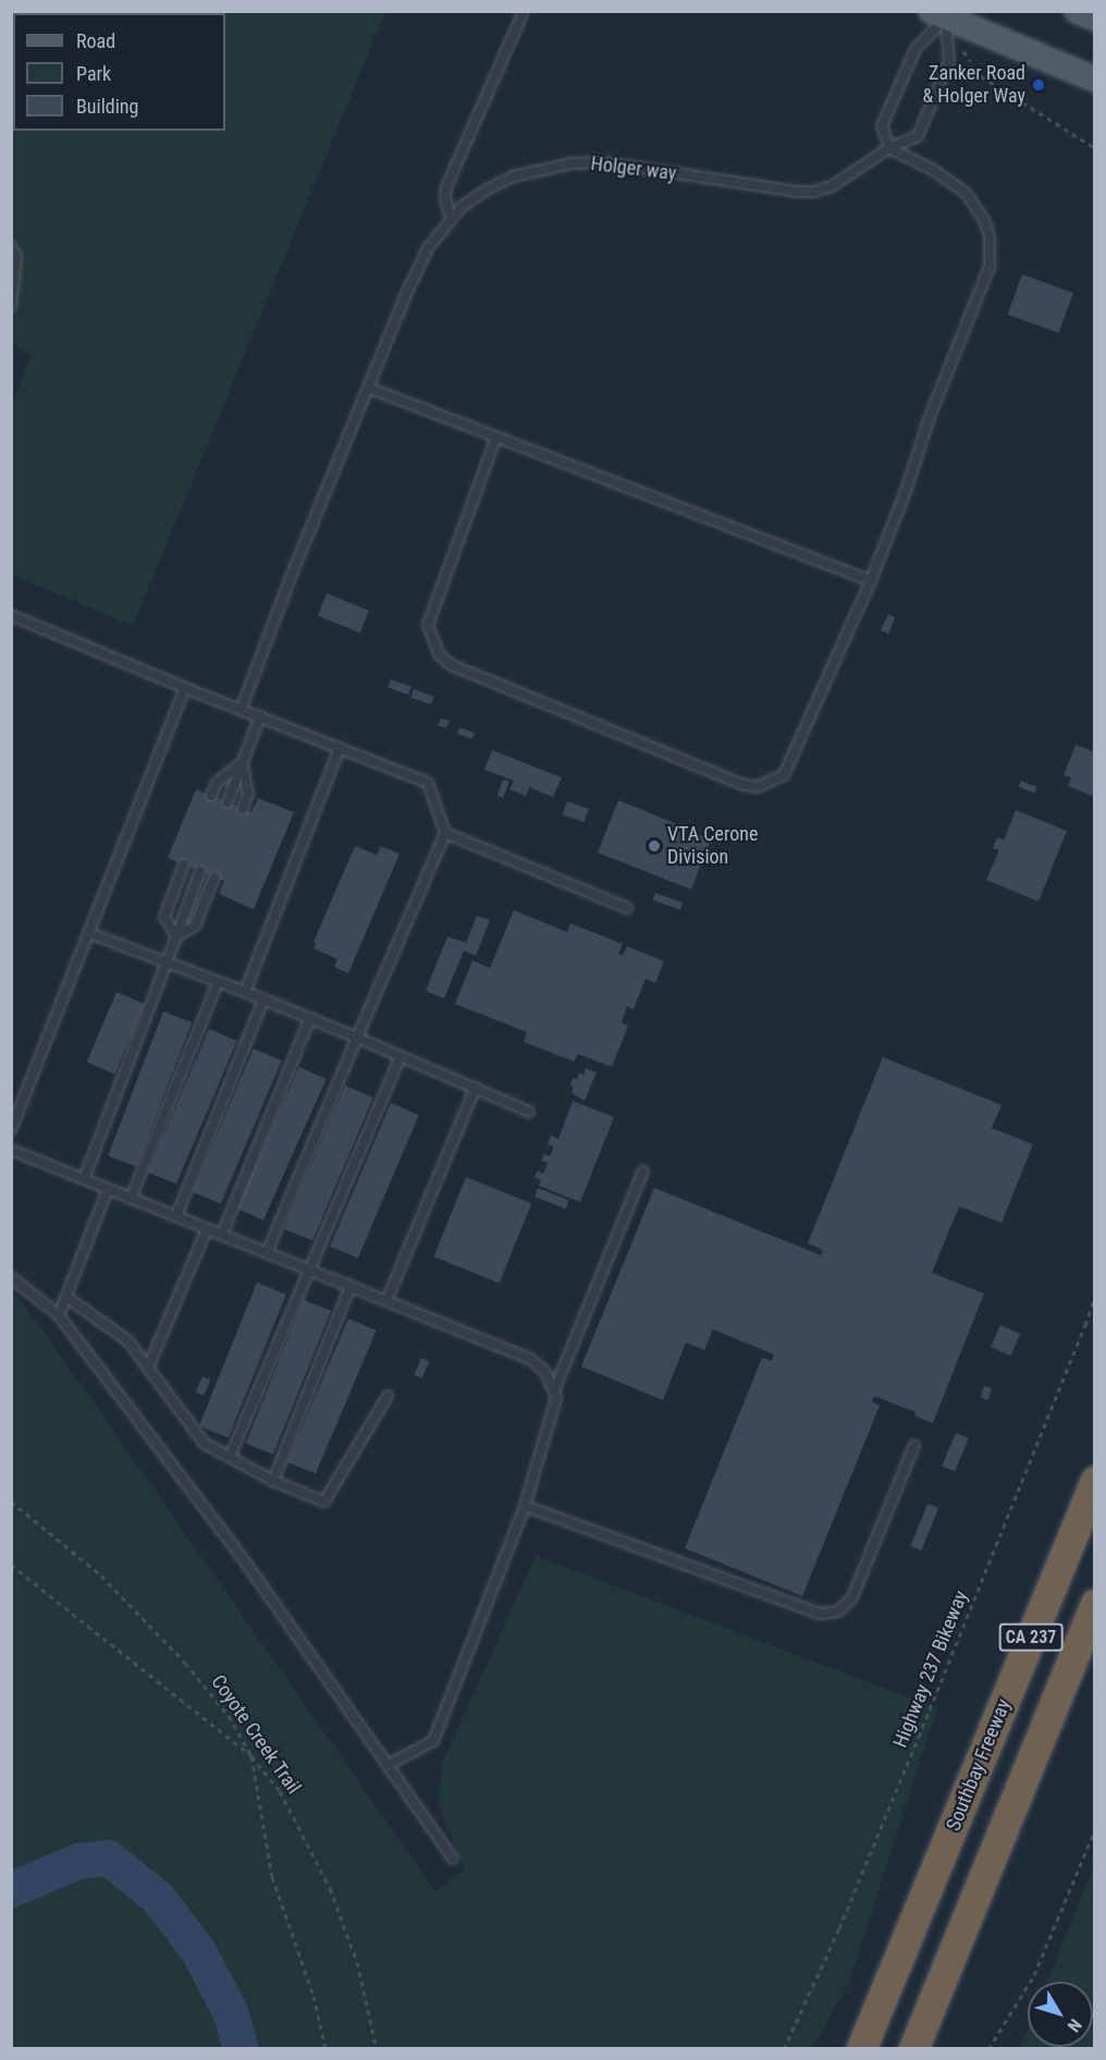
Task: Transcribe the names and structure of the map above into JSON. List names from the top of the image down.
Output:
{
  "streets": {
    "highway": ["CA 237", "Southbay Freeway"],
    "lane": ["Holger way"],
    "path": ["Highway 237 Bikeway", "Coyote Creek Trail"]
  },
  "places": ["Zanker Road & Holger Way", "VTA Cerone Division"],
  "legend": ["Road", "Park", "Building"],
  "north": "bottom right"
}
